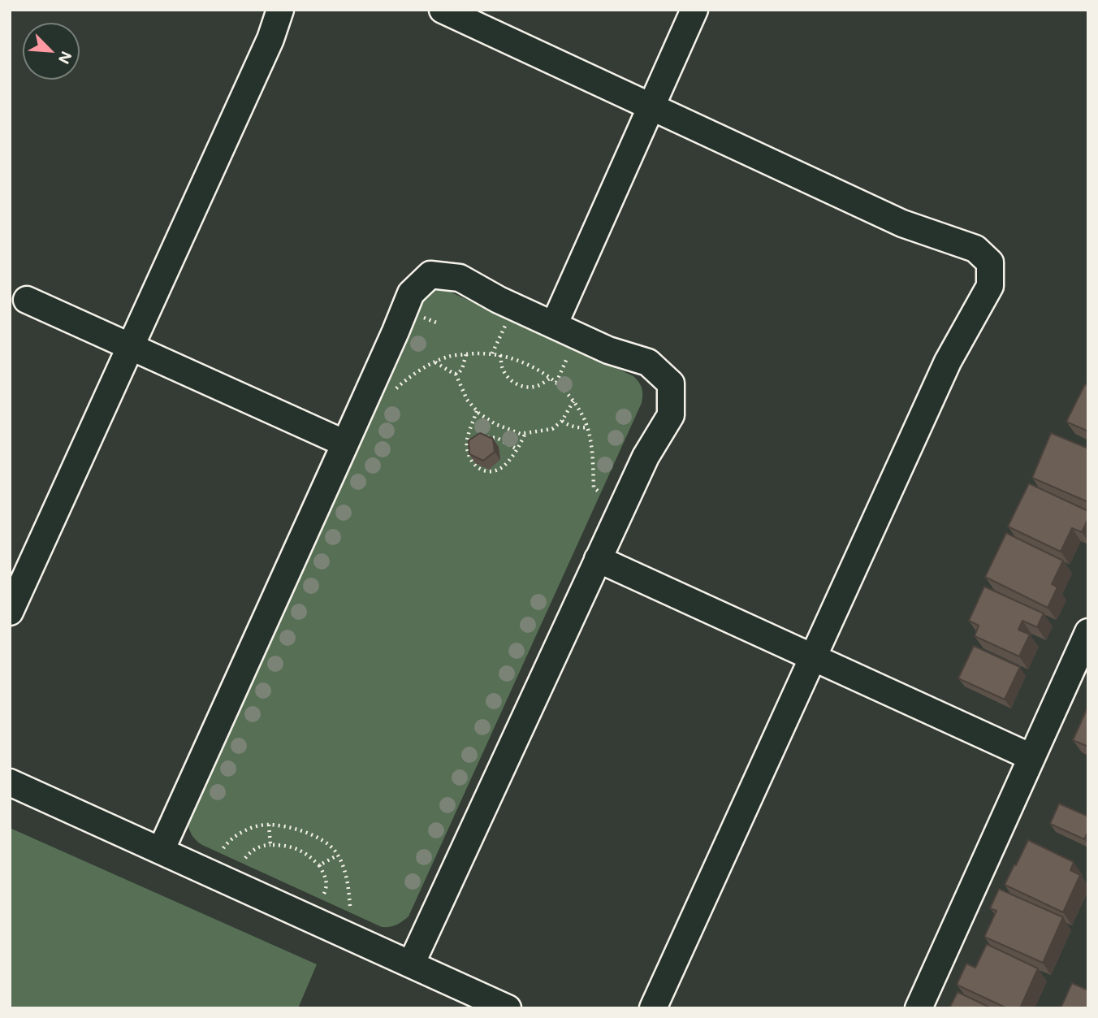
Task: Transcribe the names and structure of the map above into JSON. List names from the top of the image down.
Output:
{
  "north": "bottom right"
}
